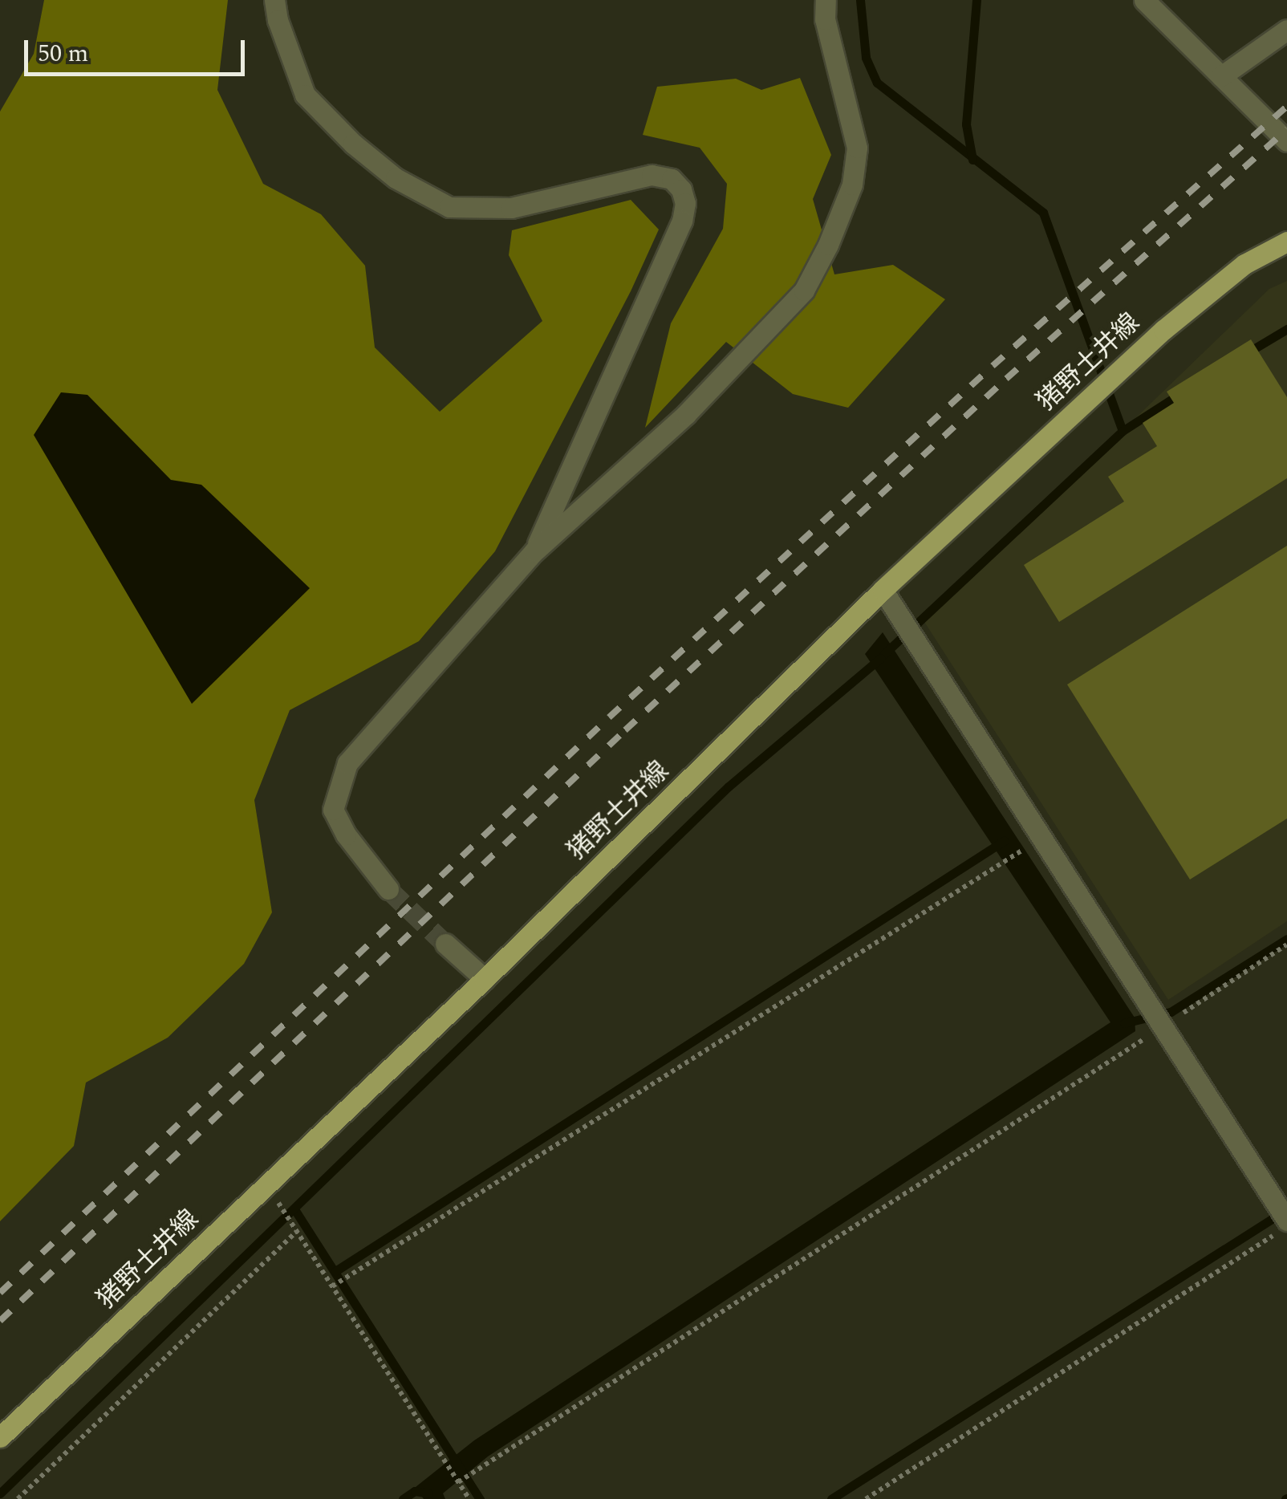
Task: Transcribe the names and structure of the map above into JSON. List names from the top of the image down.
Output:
{
  "streets": {
    "main road": ["猪野土井線"]
  },
  "scale_bar": "50 m"
}
